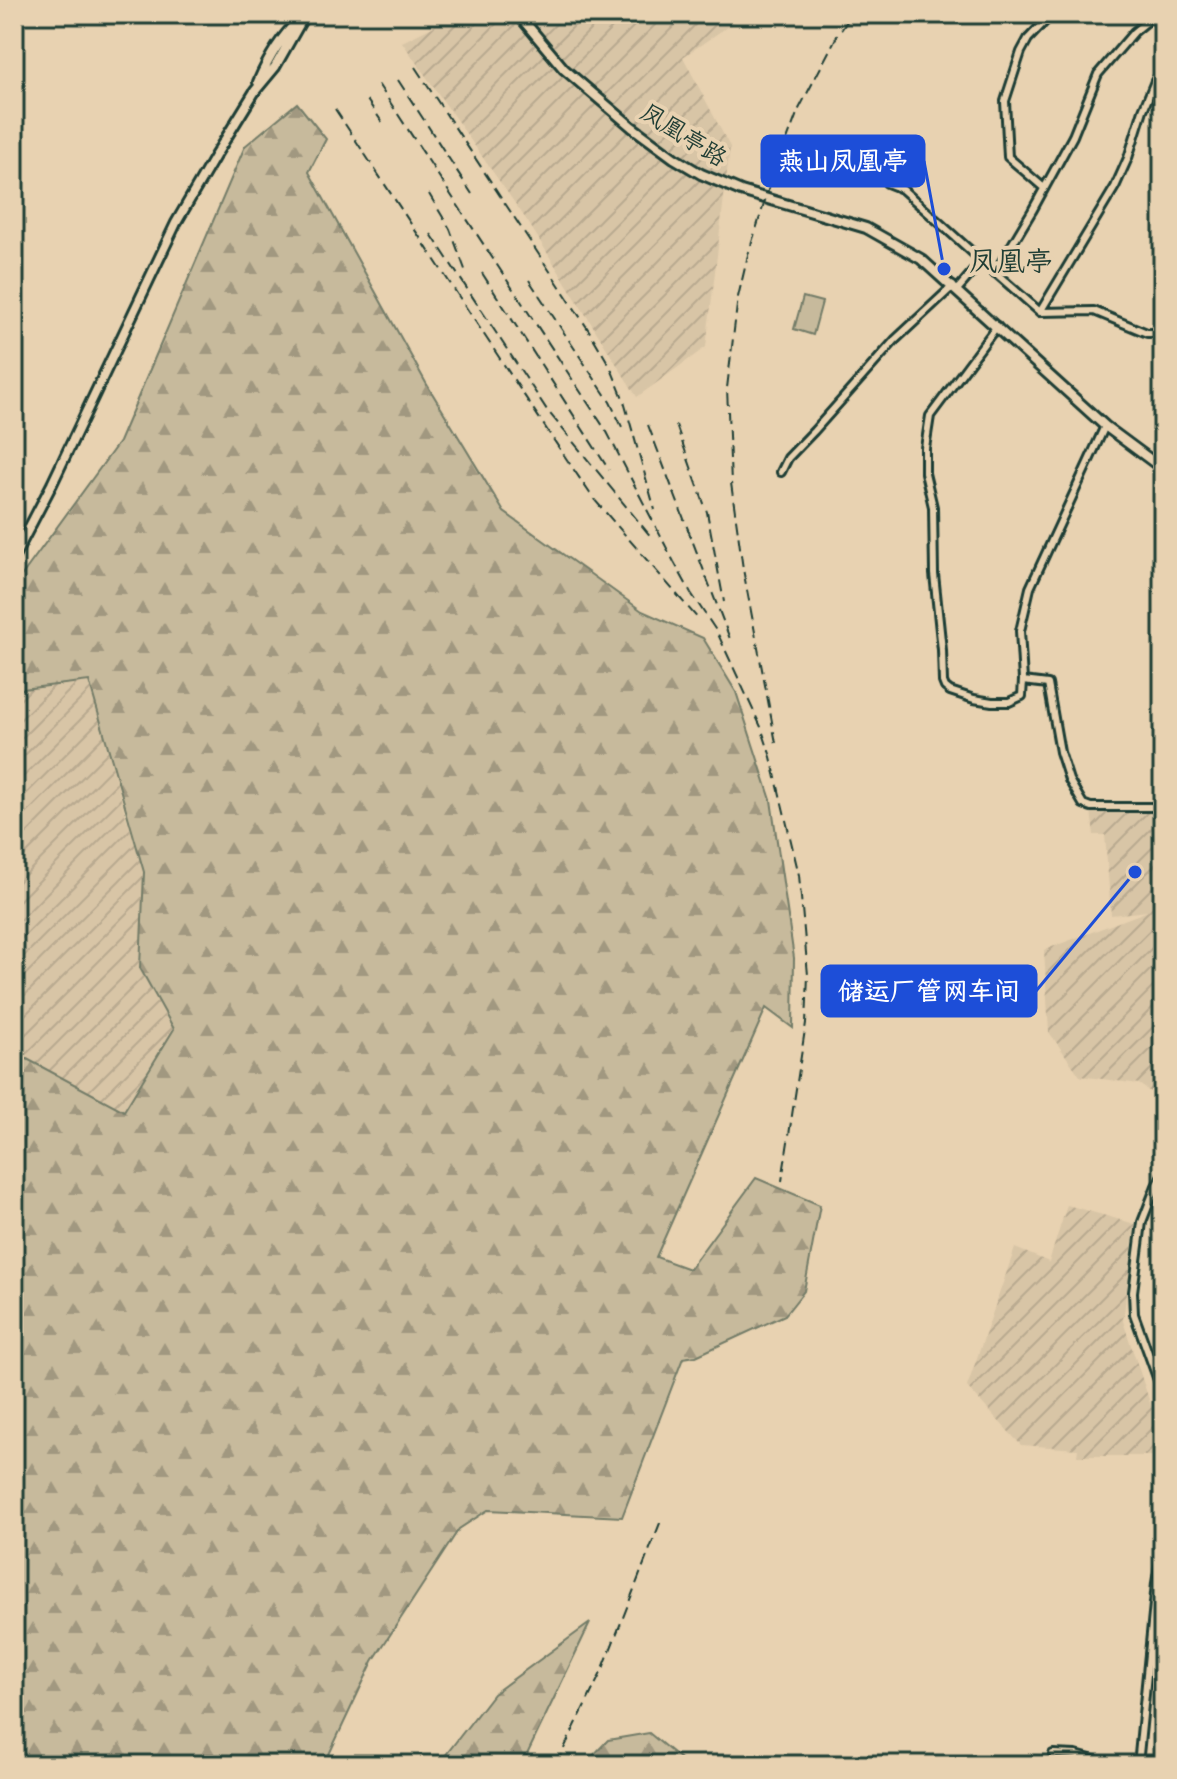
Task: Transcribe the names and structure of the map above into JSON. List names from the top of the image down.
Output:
{
  "streets": {
    "street": ["凤凰亭路"]
  },
  "districts": ["凤凰亭"],
  "places": ["燕山凤凰亭", "储运厂管网车间"]
}
